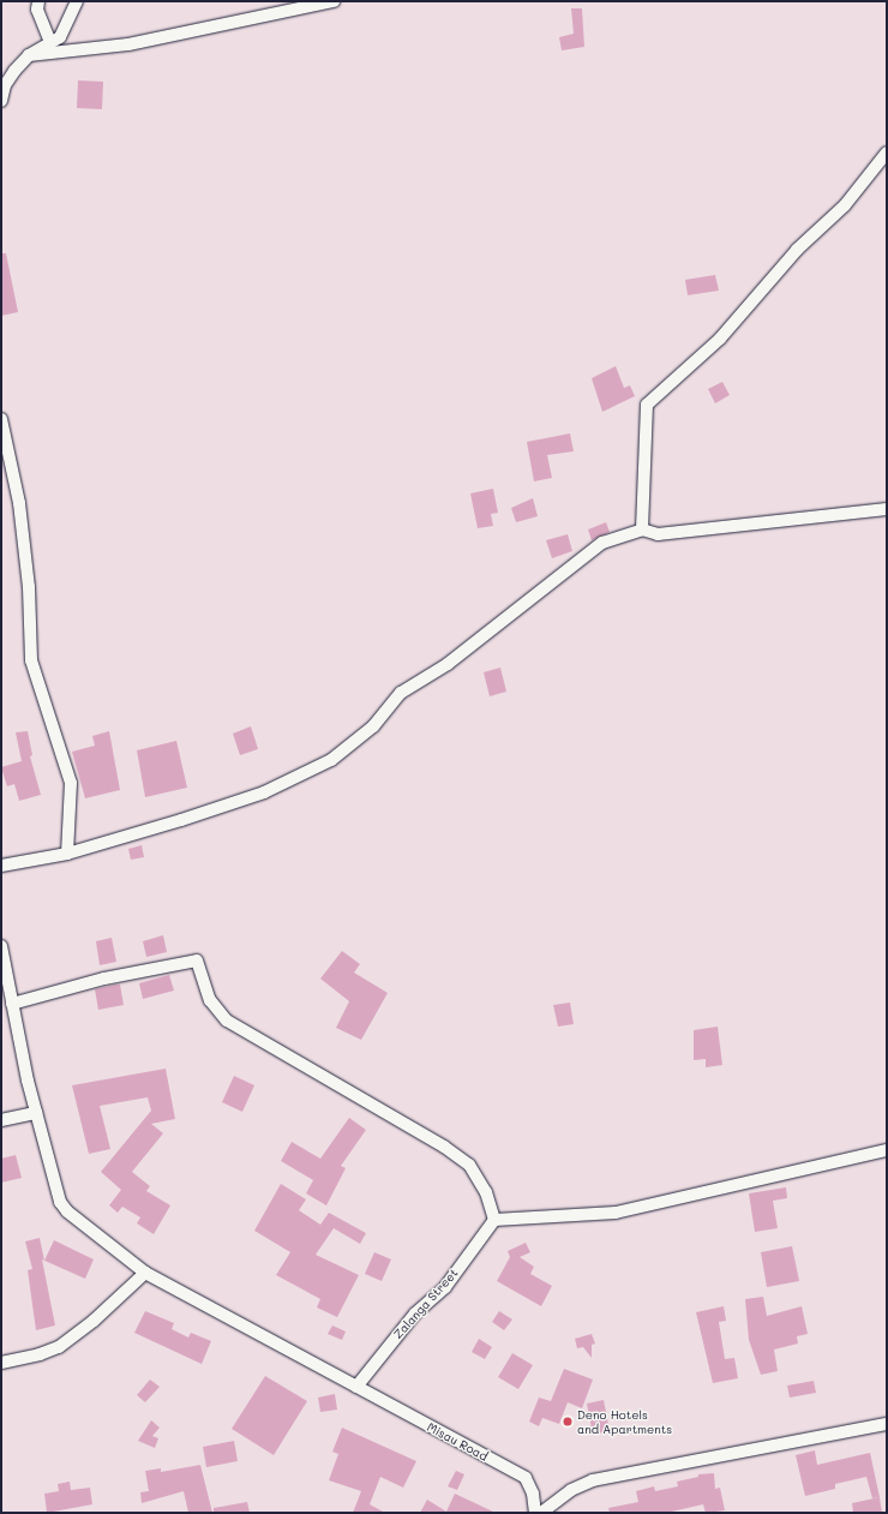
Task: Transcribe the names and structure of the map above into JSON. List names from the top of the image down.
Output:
{
  "streets": {
    "street": ["Zalanga Street", "Misau Road"]
  },
  "crossings": [
    ["Zalanga Street", "Misau Road"]
  ],
  "places": ["Deno Hotels and Apartments"]
}
